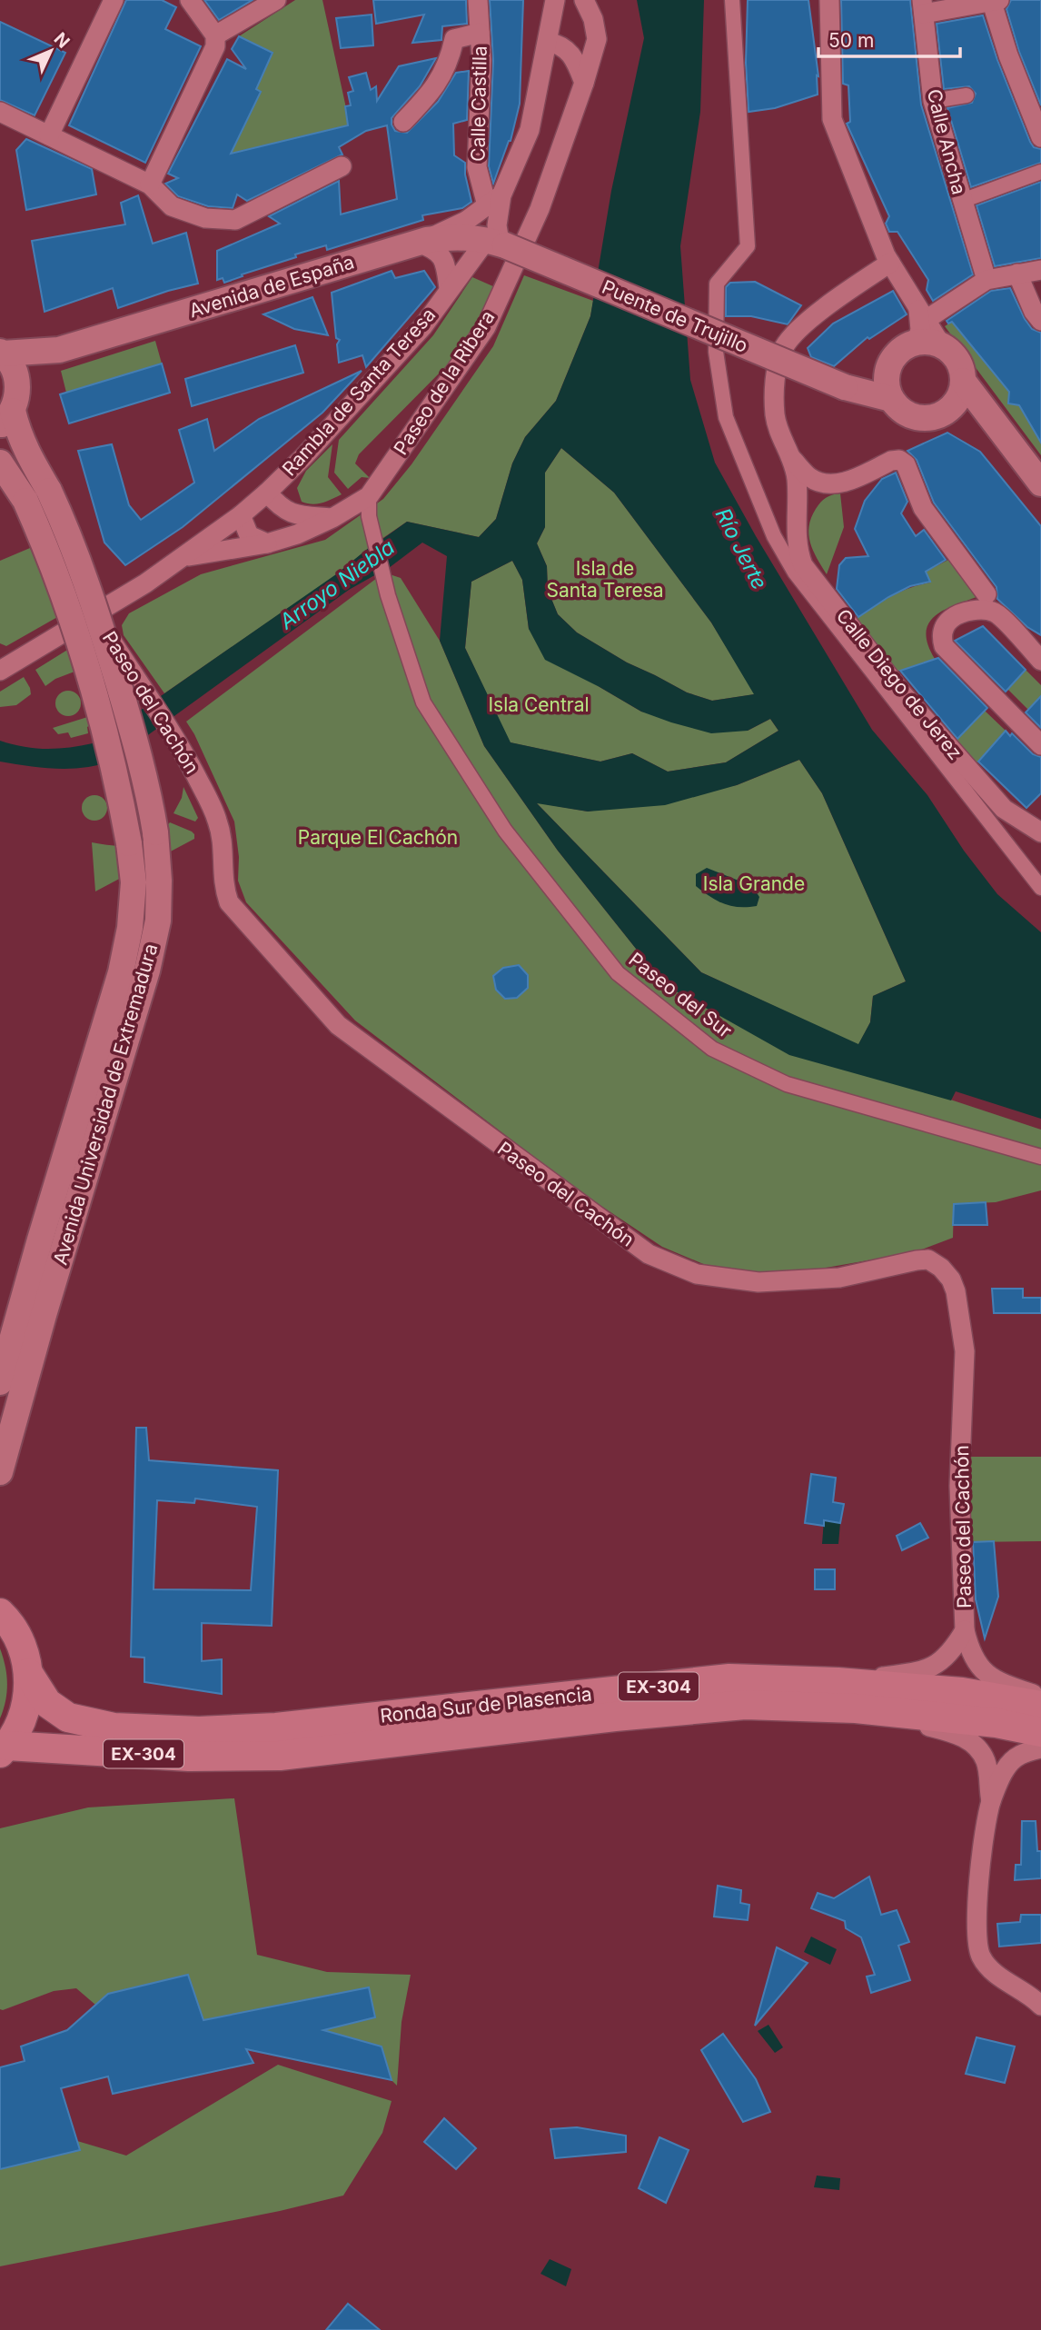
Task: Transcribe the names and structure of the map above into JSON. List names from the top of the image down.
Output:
{
  "streets": {
    "main road": [
      "Avenida de España",
      "Puente de Trujillo",
      "Avenida Universidad de Extremadura",
      "EX-304",
      "Ronda Sur de Plasencia"
    ],
    "street": [
      "Calle Castilla",
      "Calle Ancha",
      "Paseo de la Ribera",
      "Rambla de Santa Teresa",
      "Calle Diego de Jerez",
      "Paseo del Cachón",
      "Paseo del Sur"
    ]
  },
  "crossings": [
    ["Avenida de España", "Puente de Trujillo"],
    ["Avenida de España", "Rambla de Santa Teresa"],
    ["Puente de Trujillo", "Rambla de Santa Teresa"],
    ["Paseo de la Ribera", "Rambla de Santa Teresa"],
    ["Paseo de la Ribera", "Paseo del Sur"],
    ["Rambla de Santa Teresa", "Paseo del Cachón"]
  ],
  "water": ["Río Jerte", "Arroyo Niebla"],
  "parks": [
    "Isla de Santa Teresa",
    "Isla Central",
    "Parque El Cachón",
    "Isla Grande"
  ],
  "scale_bar": "50 m",
  "north": "top right"
}
